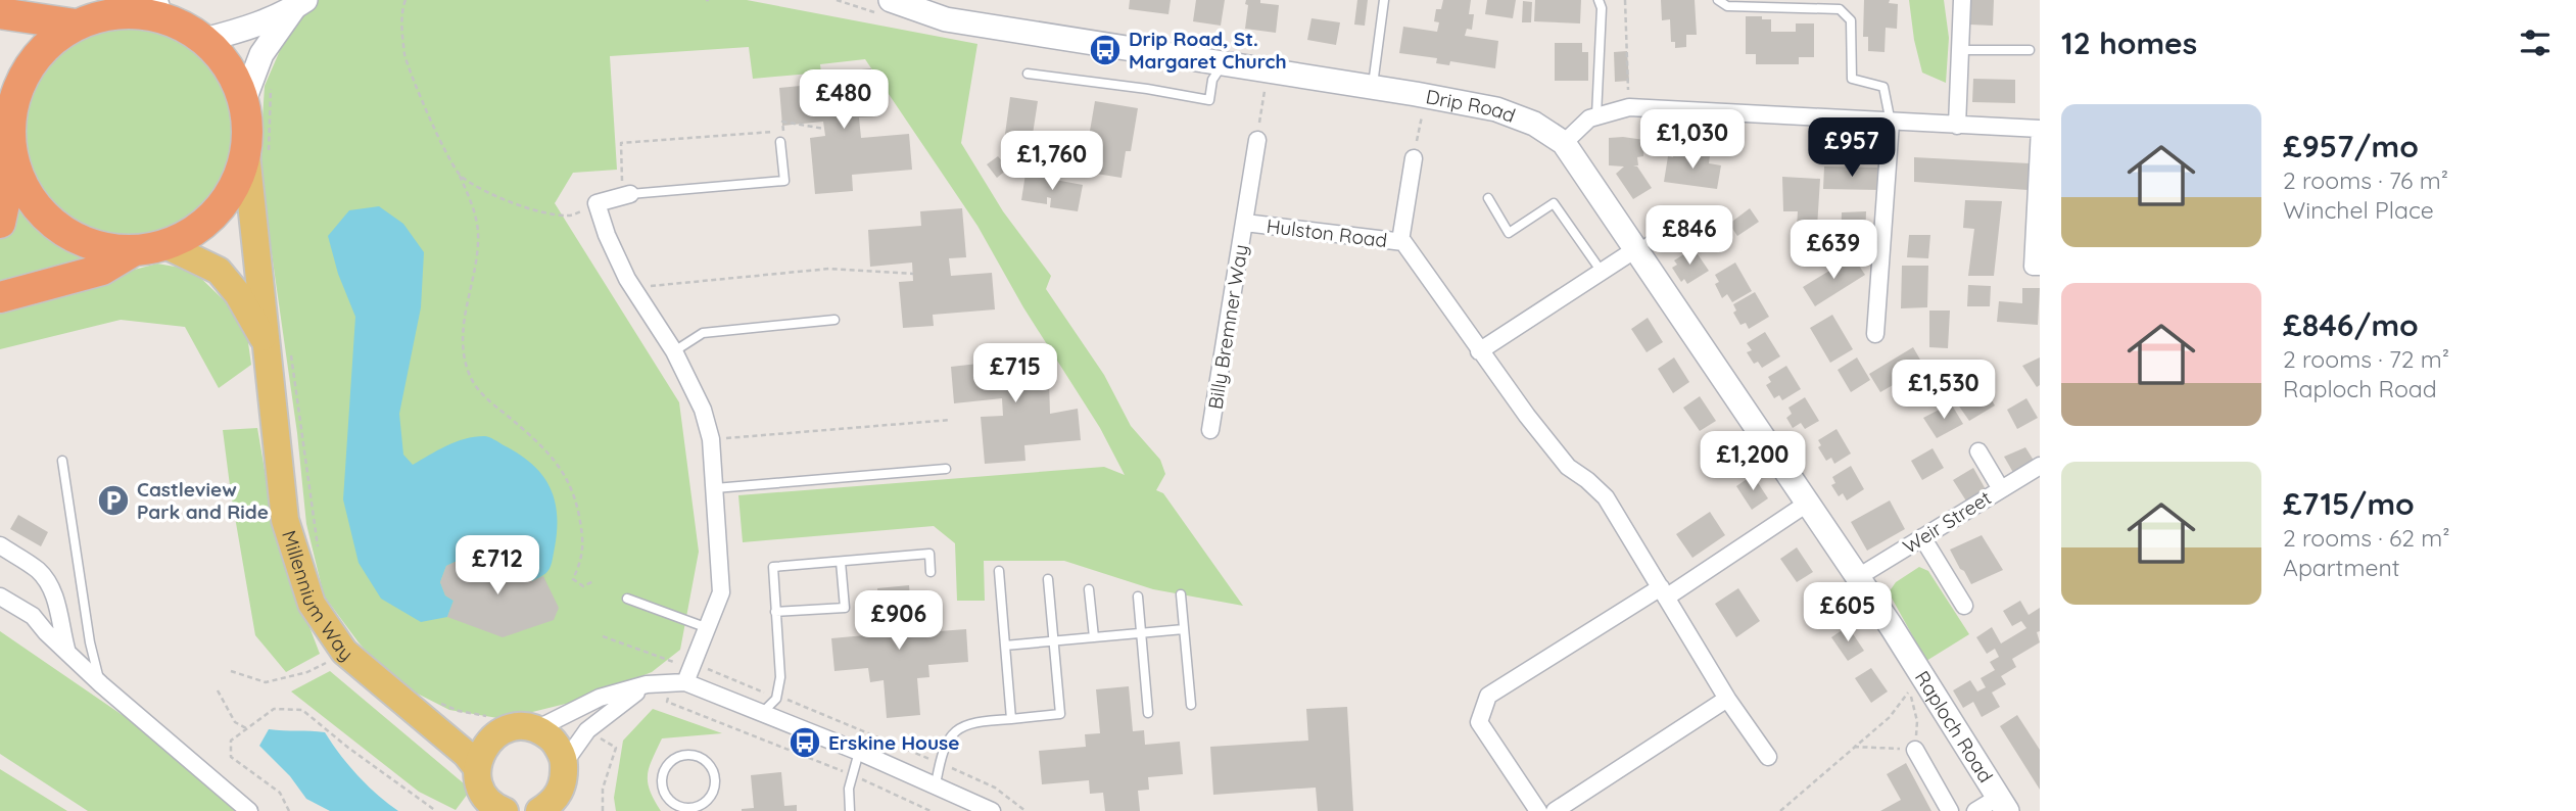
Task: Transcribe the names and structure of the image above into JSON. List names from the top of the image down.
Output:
{
  "streets": {
    "main road": ["Millennium Way"],
    "street": [
      "Drip Road",
      "Hulston Road",
      "Billy Bremner Way",
      "Weir Street",
      "Raploch Road"
    ]
  },
  "crossings": [
    ["Drip Road", "Raploch Road"],
    ["Hulston Road", "Billy Bremner Way"],
    ["Weir Street", "Raploch Road"]
  ],
  "places": {
    "bus stop": ["Drip Road, St. Margaret Church", "Erskine House"],
    "parking": ["Castleview Park and Ride"]
  },
  "page": {
    "heading": "12 homes",
    "price": [
      "£480",
      "£1,030",
      "£957",
      "£1,760",
      "£846",
      "£639",
      "£715",
      "£1,530",
      "£1,200",
      "£712",
      "£605",
      "£906"
    ],
    "list": [
      {
        "name": "£957/mo",
        "note": "2 rooms · 76 m² · Winchel Place"
      },
      {
        "name": "£846/mo",
        "note": "2 rooms · 72 m² · Raploch Road"
      },
      {
        "name": "£715/mo",
        "note": "2 rooms · 62 m² · Apartment"
      }
    ]
  }
}
